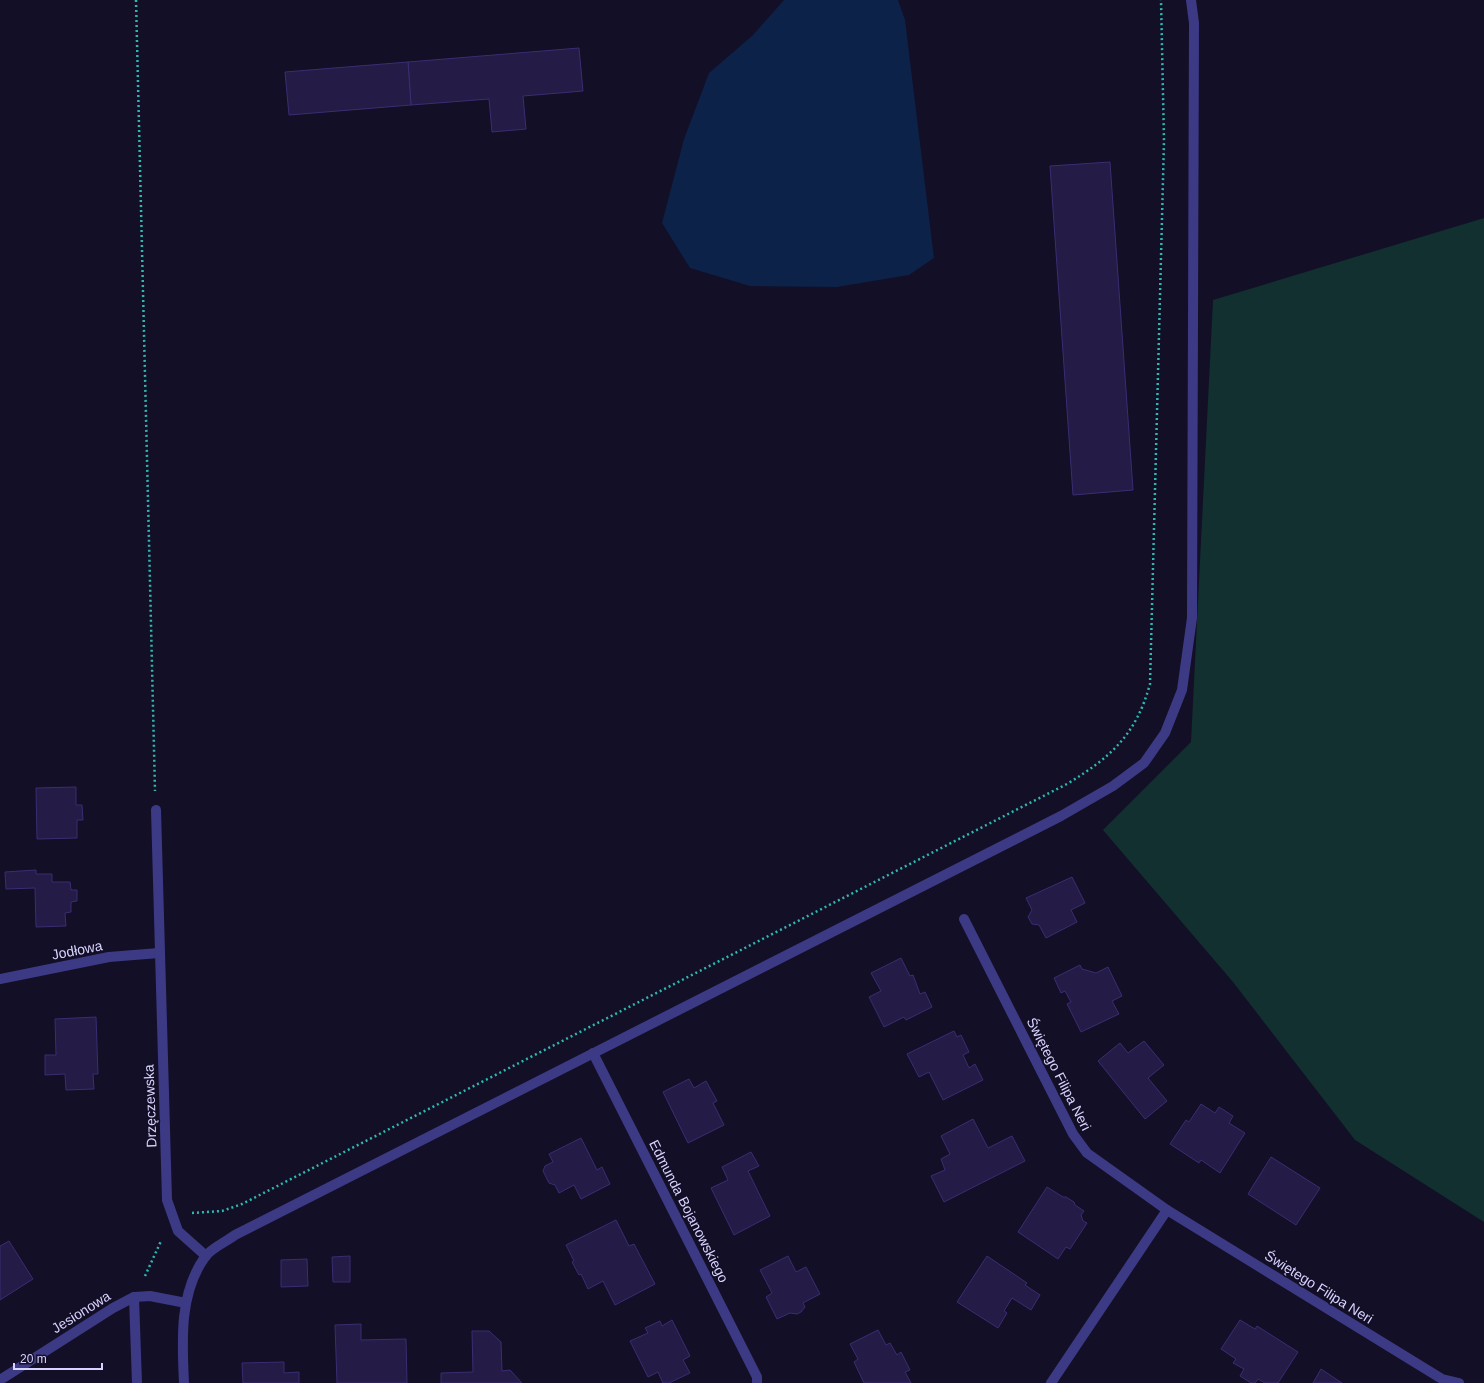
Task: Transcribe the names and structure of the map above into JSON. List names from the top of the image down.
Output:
{
  "streets": {
    "street": [
      "Jodłowa",
      "Świętego Filipa Neri",
      "Drzęczewska",
      "Edmunda Bojanowskiego",
      "Jesionowa"
    ]
  },
  "crossings": [
    ["Jodłowa", "Drzęczewska"]
  ],
  "scale_bar": "20 m"
}
